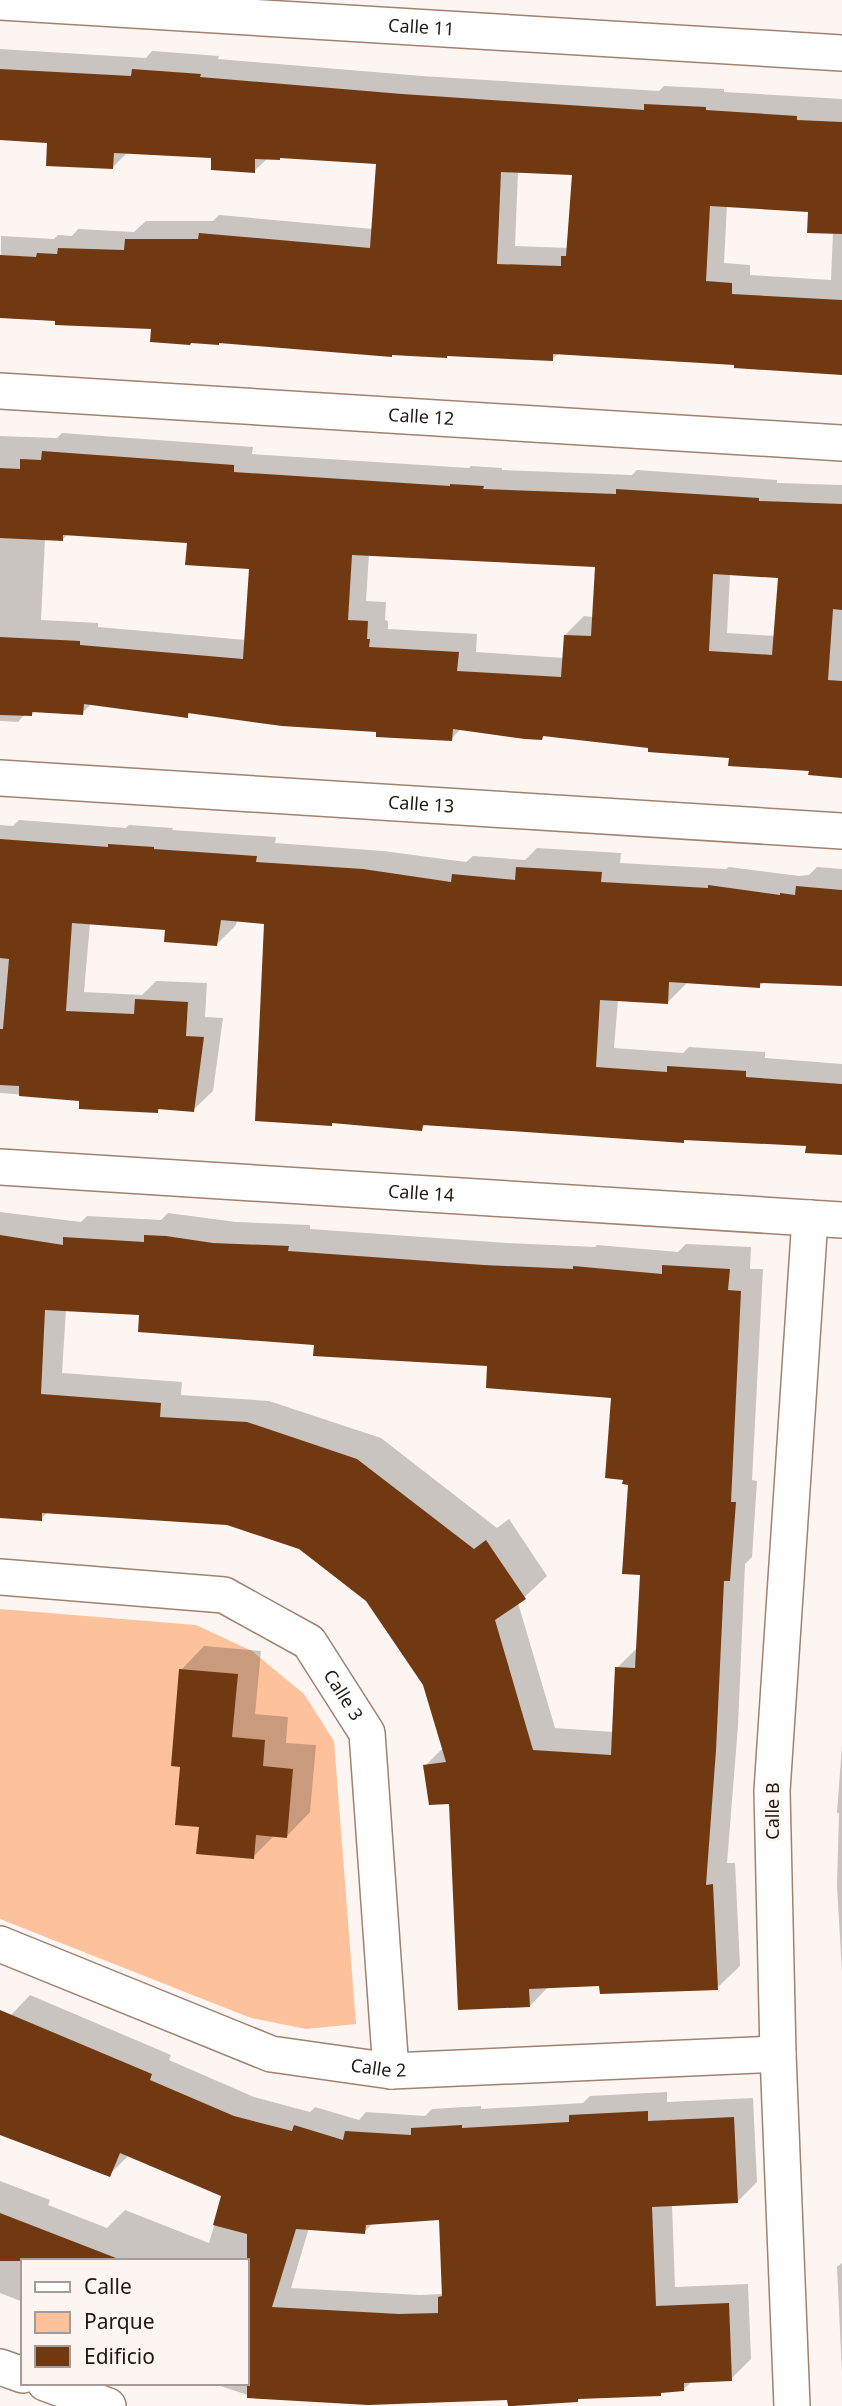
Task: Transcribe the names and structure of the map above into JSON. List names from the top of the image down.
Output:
{
  "streets": {
    "street": [
      "Calle 11",
      "Calle 12",
      "Calle 13",
      "Calle 14",
      "Calle 3",
      "Calle B",
      "Calle 2"
    ]
  },
  "crossings": [
    ["Calle 14", "Calle B"],
    ["Calle 3", "Calle 2"],
    ["Calle B", "Calle 2"]
  ],
  "legend": ["Calle", "Parque", "Edificio"]
}
